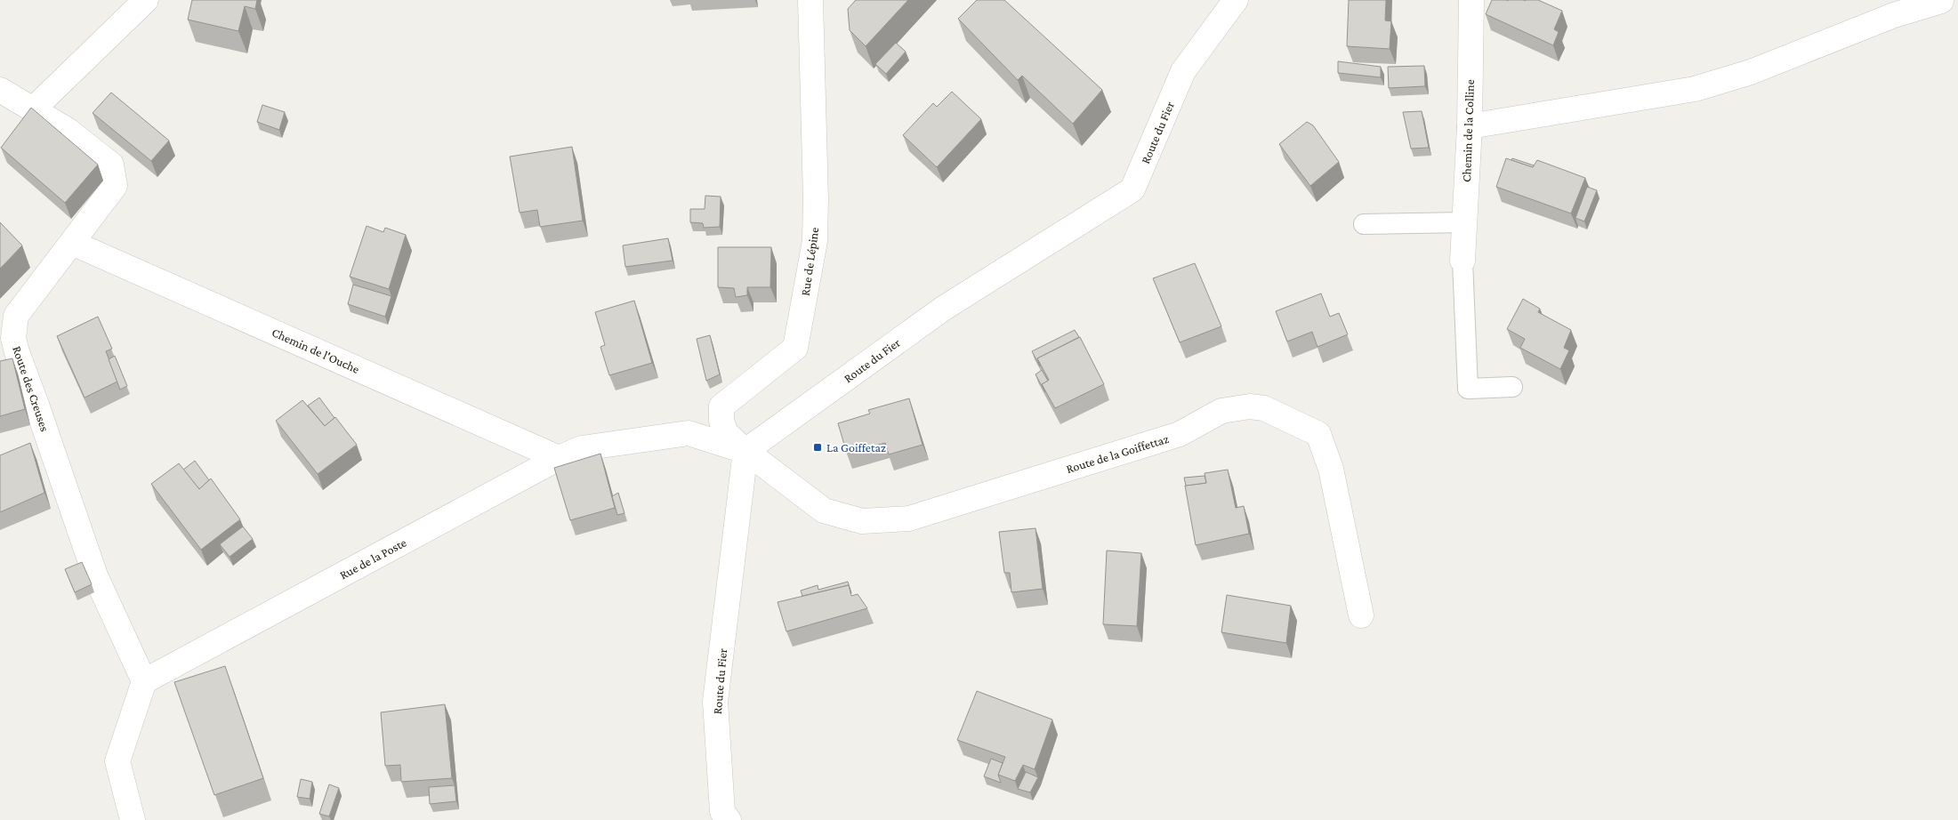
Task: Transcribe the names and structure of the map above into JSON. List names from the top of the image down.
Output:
{
  "streets": {
    "street": [
      "Chemin de la Colline",
      "Route du Fier",
      "Rue de Lépine",
      "Chemin de l'Ouche",
      "Route des Creuses",
      "Route de la Goiffettaz",
      "Rue de la Poste"
    ]
  },
  "crossings": [
    ["Route du Fier", "Rue de Lépine"],
    ["Route du Fier", "Route de la Goiffettaz"],
    ["Route du Fier", "Rue de la Poste"],
    ["Rue de Lépine", "Route de la Goiffettaz"],
    ["Rue de Lépine", "Rue de la Poste"],
    ["Chemin de l'Ouche", "Route des Creuses"],
    ["Chemin de l'Ouche", "Rue de la Poste"],
    ["Route des Creuses", "Rue de la Poste"],
    ["Route de la Goiffettaz", "Rue de la Poste"]
  ],
  "places": {
    "transit": ["La Goiffetaz"]
  }
}
